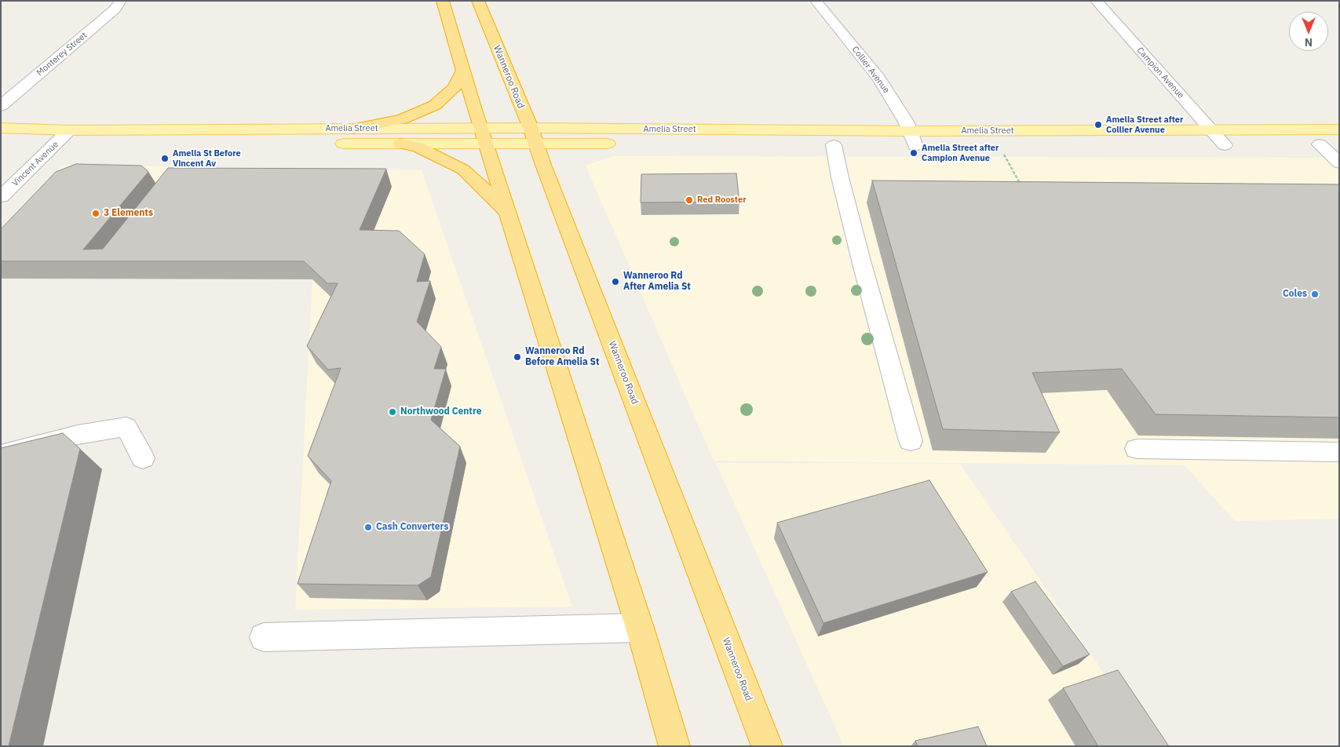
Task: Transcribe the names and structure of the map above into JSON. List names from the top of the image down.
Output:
{
  "streets": {
    "highway": ["Wanneroo Road"],
    "main road": ["Amelia Street"],
    "street": [
      "Monterey Street",
      "Collier Avenue",
      "Campion Avenue",
      "Vincent Avenue"
    ]
  },
  "crossings": [
    ["Collier Avenue", "Amelia Street"],
    ["Campion Avenue", "Amelia Street"],
    ["Wanneroo Road", "Amelia Street"],
    ["Amelia Street", "Vincent Avenue"]
  ],
  "places": [
    "Amelia Street after Collier Avenue",
    "Amelia Street after Campion Avenue",
    "Amelia St Before Vincent Av",
    "Red Rooster",
    "3 Elements",
    "Wanneroo Rd After Amelia St",
    "Coles",
    "Wanneroo Rd Before Amelia St",
    "Northwood Centre",
    "Cash Converters"
  ],
  "north": "bottom"
}
